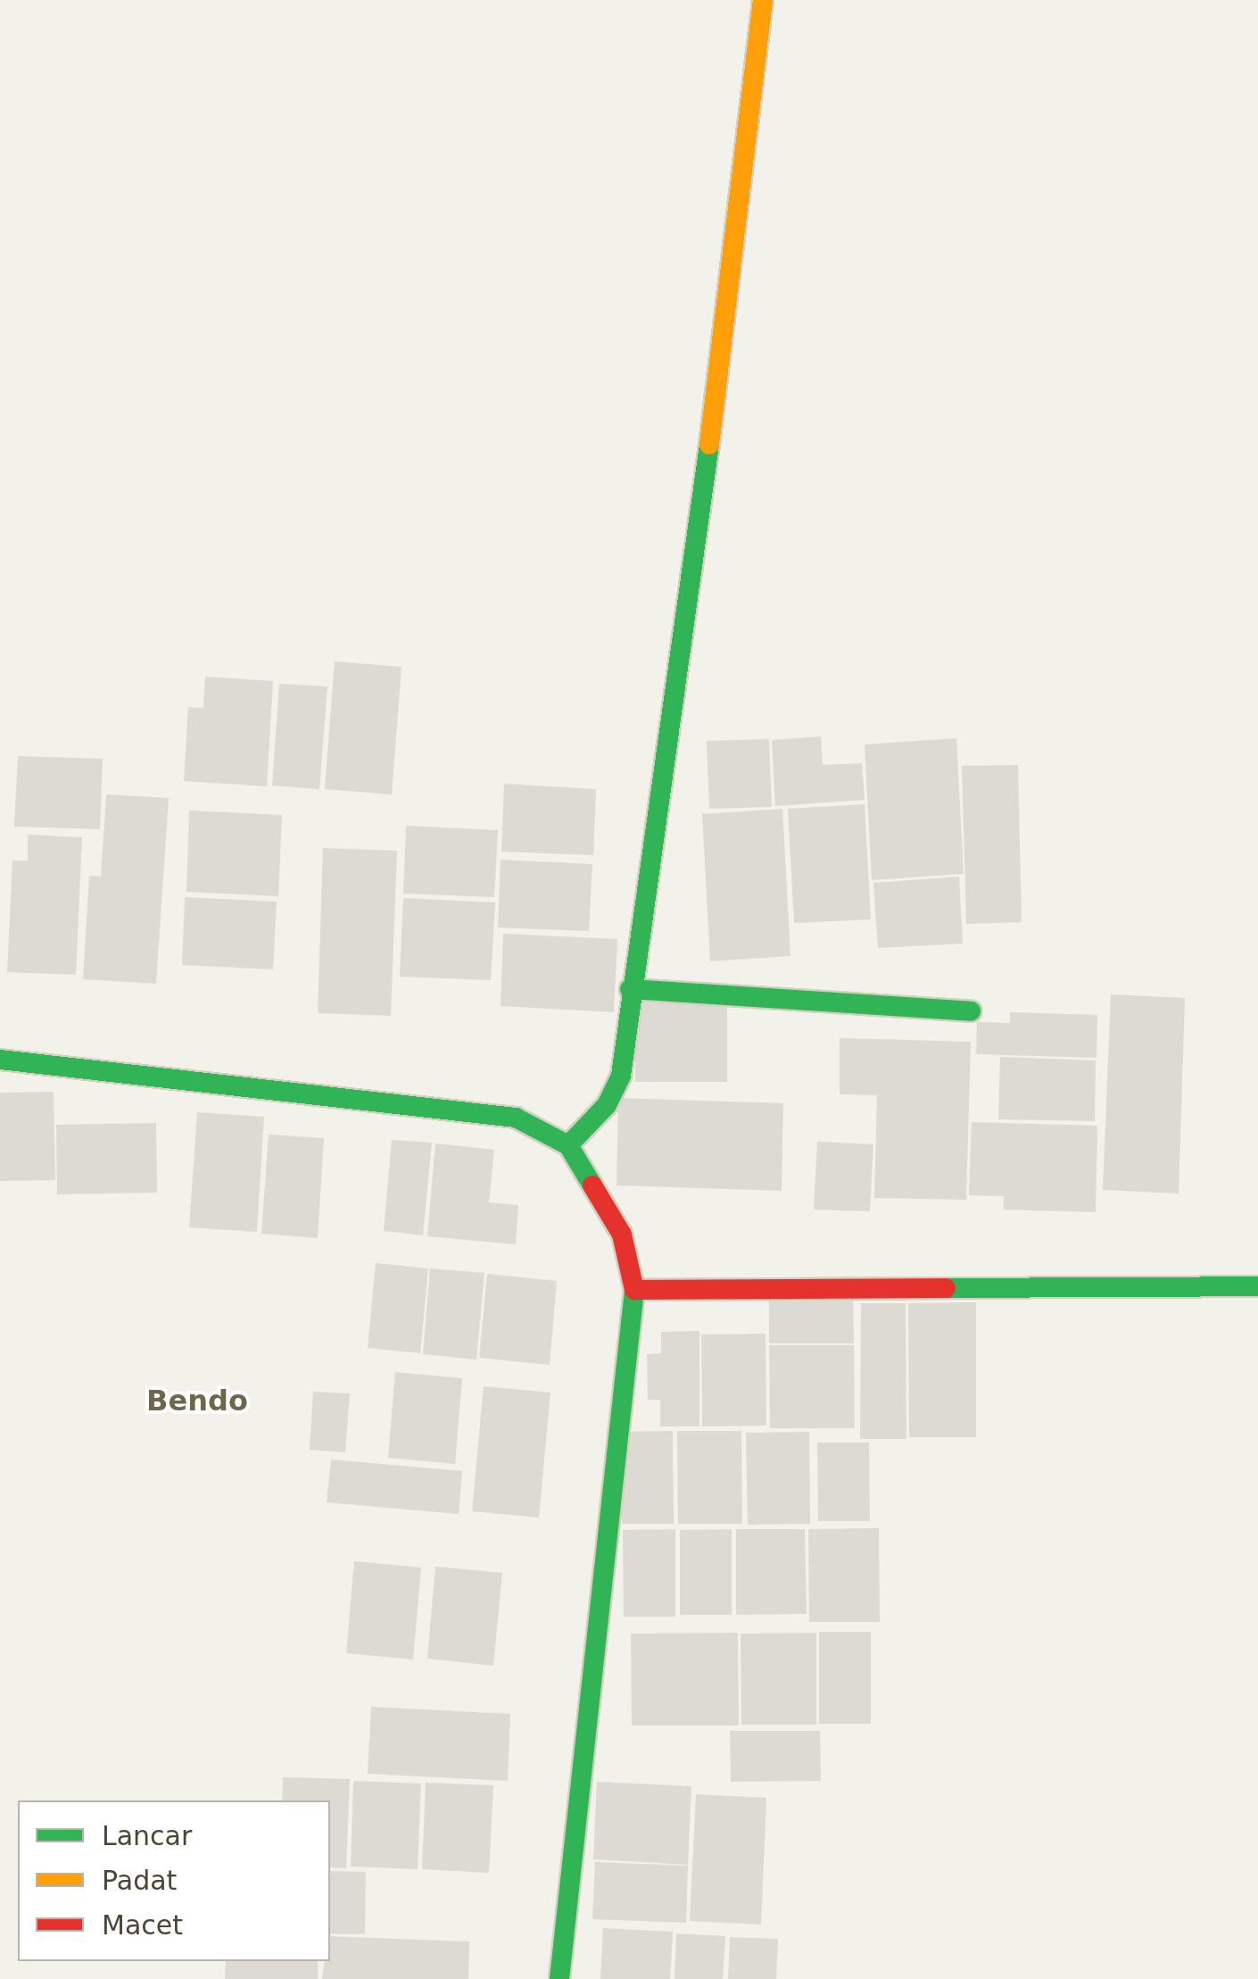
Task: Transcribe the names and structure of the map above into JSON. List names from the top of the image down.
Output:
{
  "districts": ["Bendo"],
  "legend": ["Lancar", "Padat", "Macet"]
}
